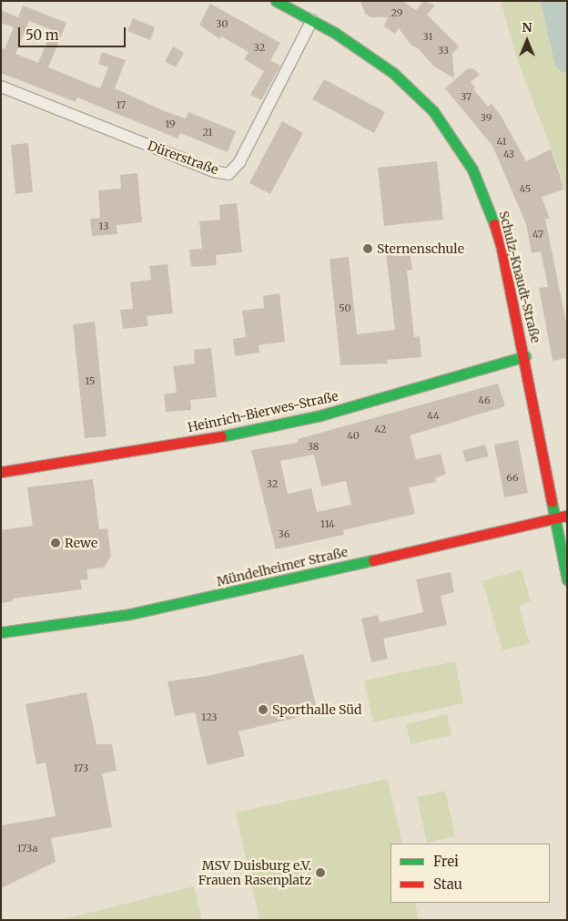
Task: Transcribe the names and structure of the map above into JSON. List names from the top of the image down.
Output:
{
  "streets": {
    "street": [
      "Dürerstraße",
      "Schulz-Knaudt-Straße",
      "Heinrich-Bierwes-Straße",
      "Mündelheimer Straße"
    ]
  },
  "crossings": [
    ["Dürerstraße", "Schulz-Knaudt-Straße"],
    ["Schulz-Knaudt-Straße", "Heinrich-Bierwes-Straße"],
    ["Schulz-Knaudt-Straße", "Mündelheimer Straße"]
  ],
  "places": [
    "Sternenschule",
    "Rewe",
    "Sporthalle Süd",
    "MSV Duisburg e.V. Frauen Rasenplatz"
  ],
  "house_numbers": [
    "29",
    "30",
    "31",
    "32",
    "33",
    "37",
    "17",
    "39",
    "19",
    "21",
    "41",
    "43",
    "45",
    "13",
    "47",
    "50",
    "15",
    "46",
    "44",
    "42",
    "40",
    "38",
    "66",
    "32",
    "114",
    "36",
    "123",
    "173",
    "173a"
  ],
  "legend": ["Frei", "Stau"],
  "scale_bar": "50 m",
  "north": "top"
}
